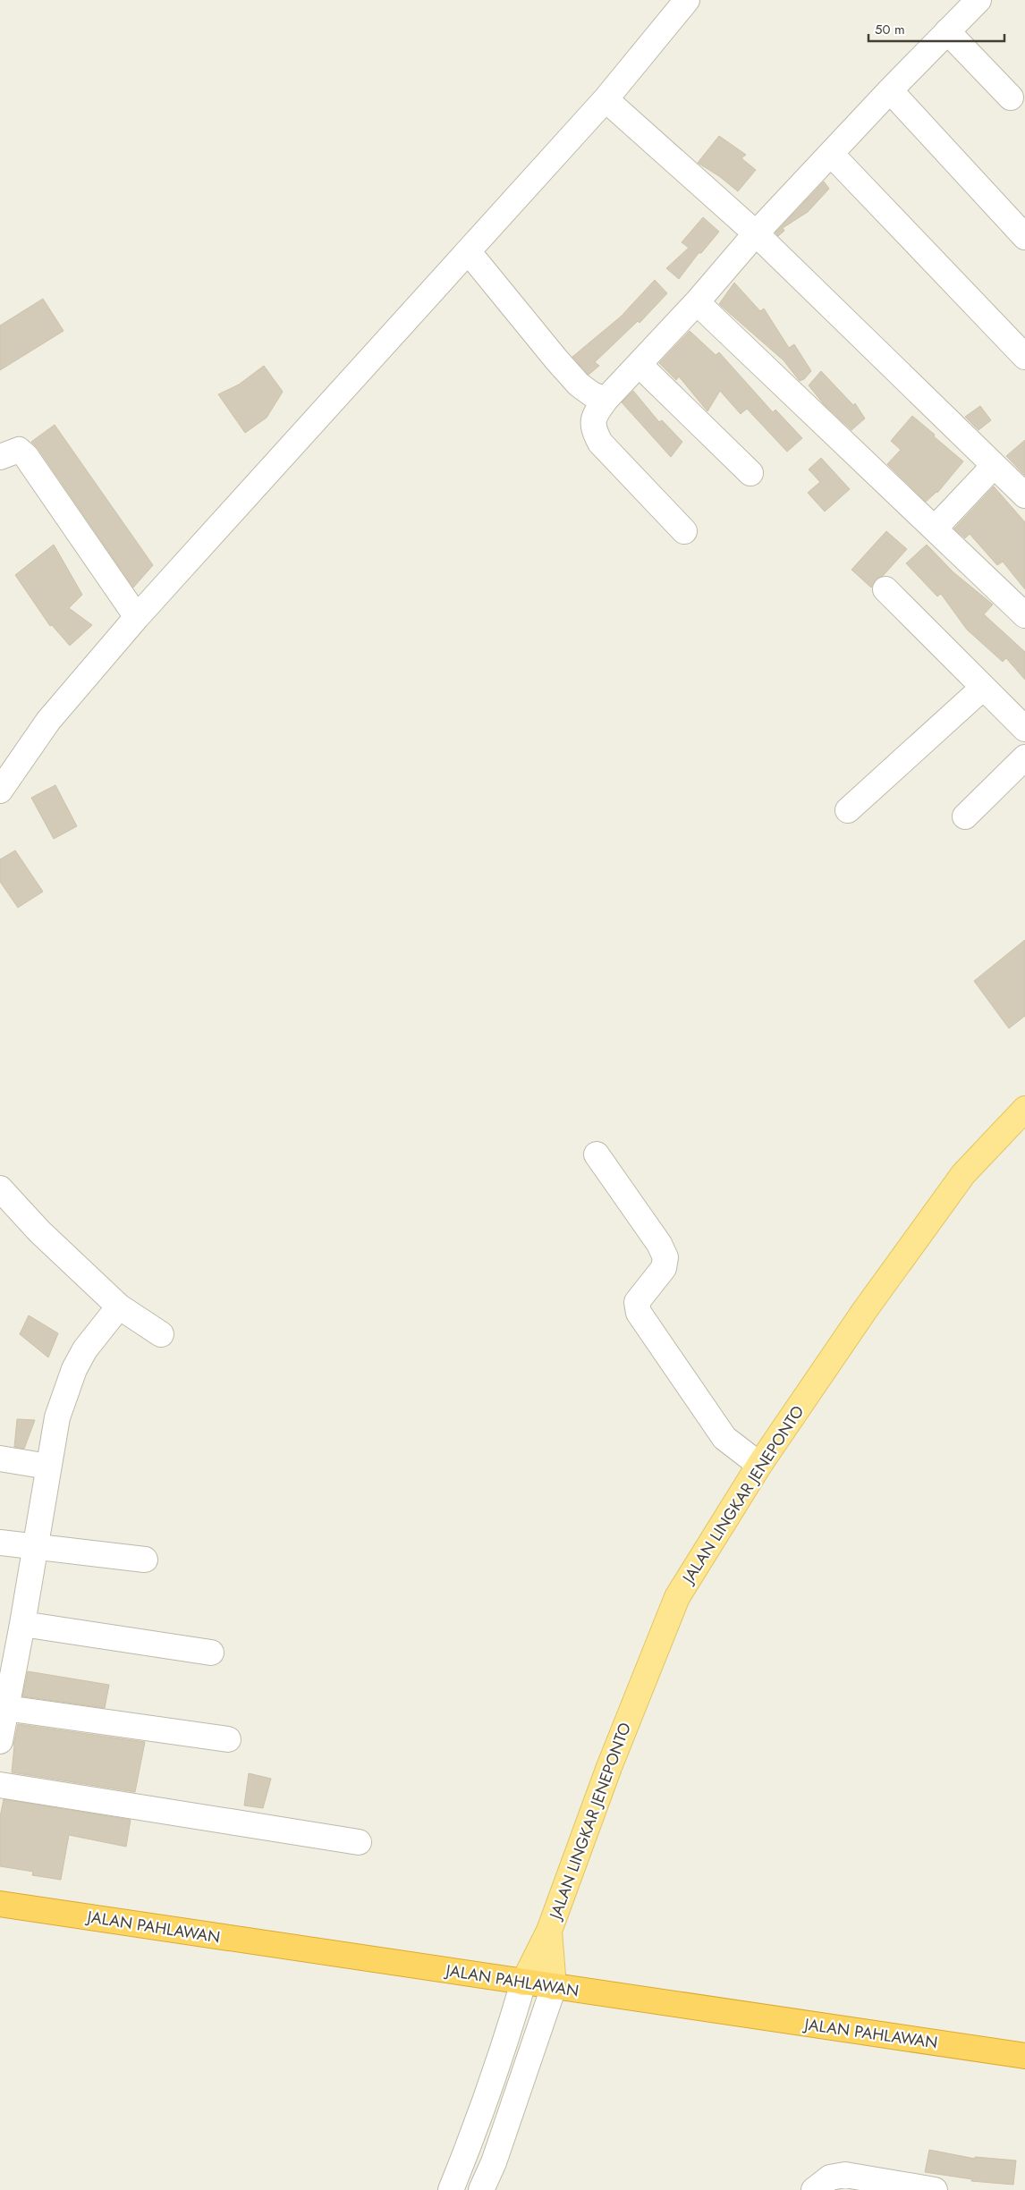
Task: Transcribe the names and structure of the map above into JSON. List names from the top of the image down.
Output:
{
  "streets": {
    "highway": ["JALAN PAHLAWAN"],
    "main road": ["JALAN LINGKAR JENEPONTO"]
  },
  "crossings": [
    ["JALAN LINGKAR JENEPONTO", "JALAN PAHLAWAN"]
  ],
  "scale_bar": "50 m"
}
